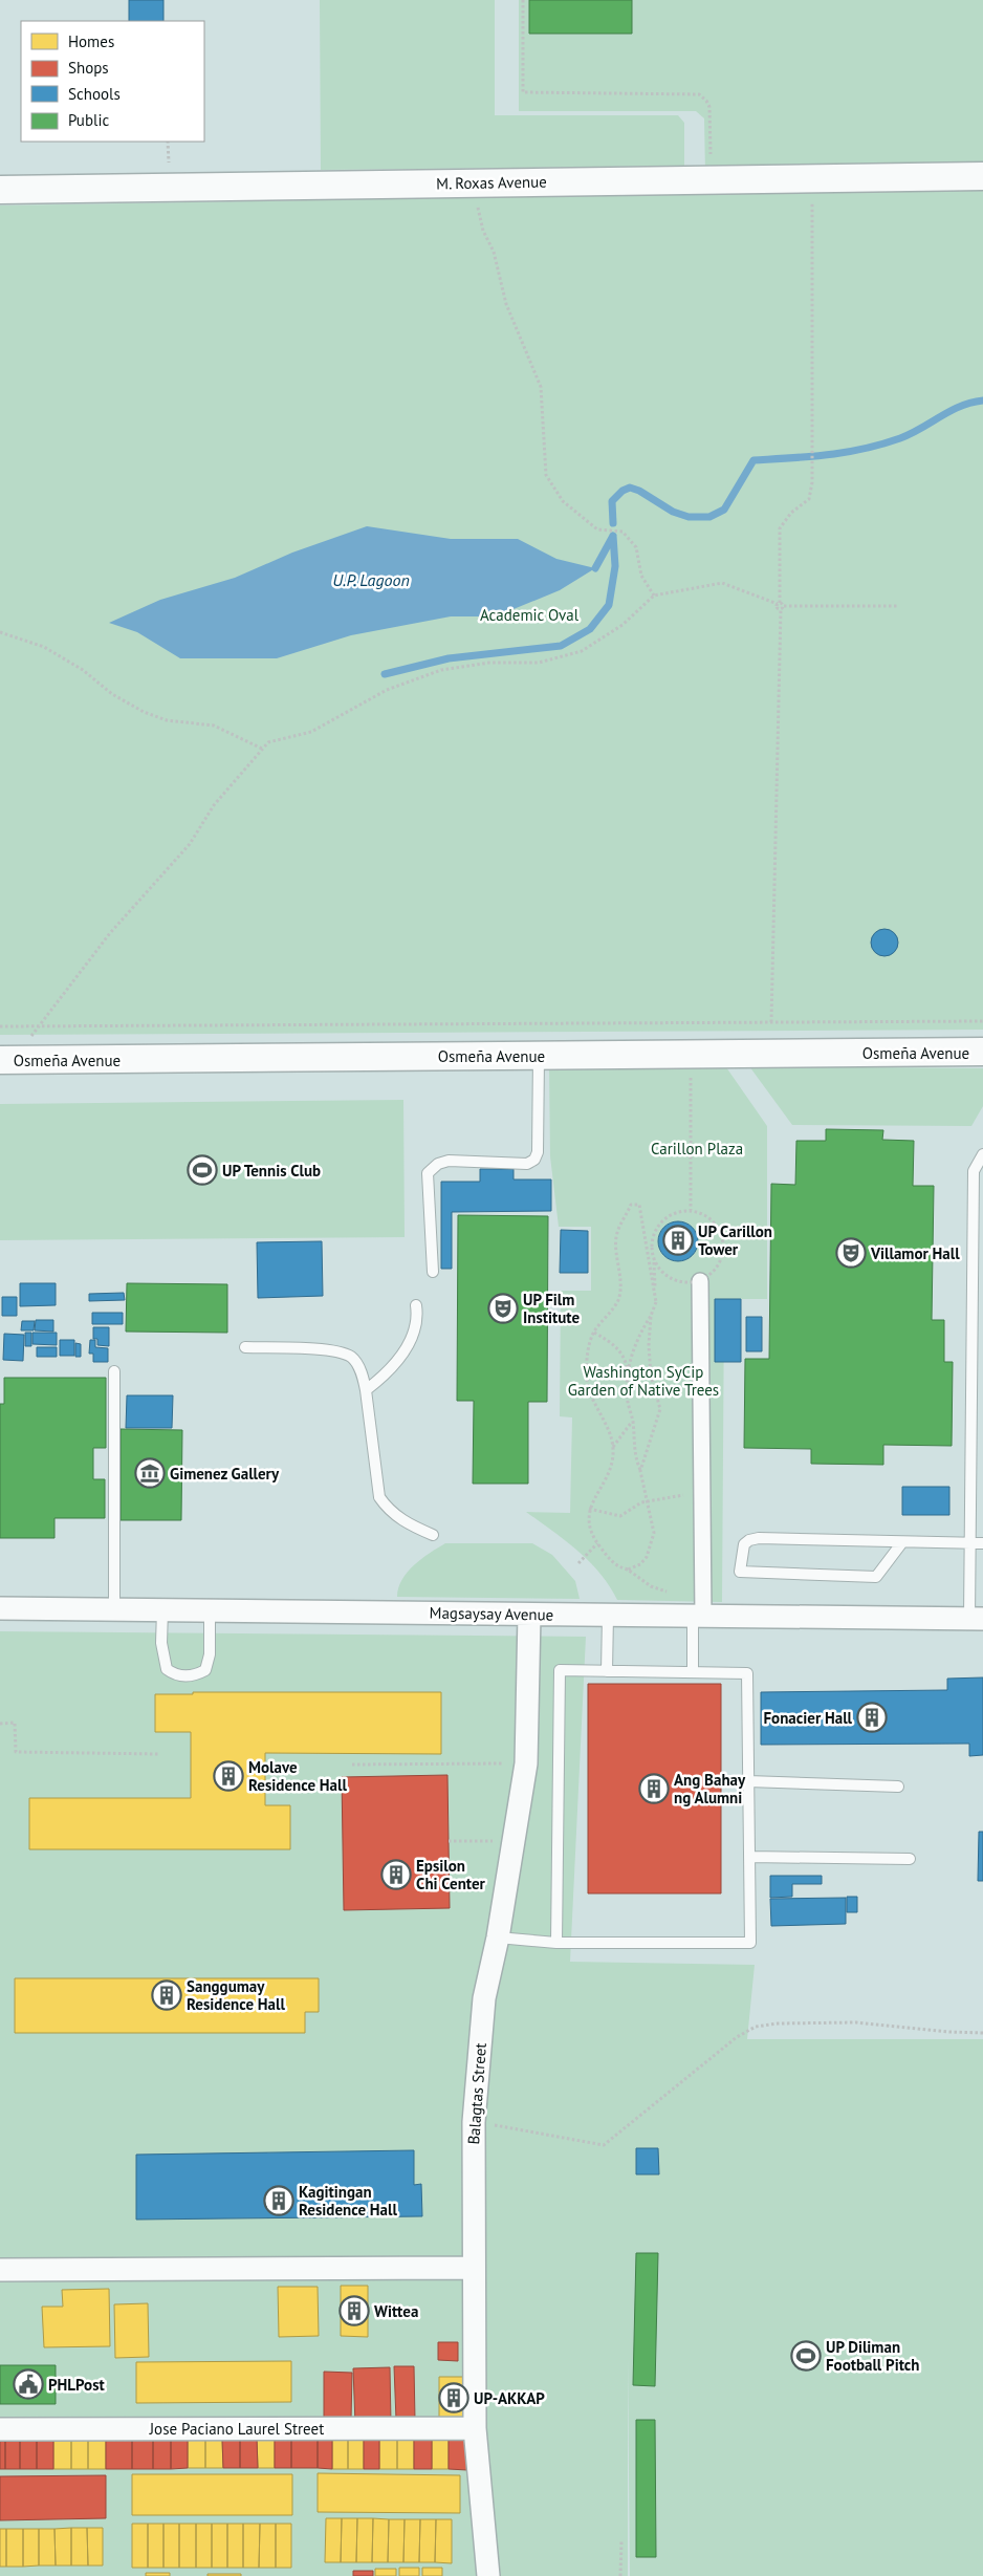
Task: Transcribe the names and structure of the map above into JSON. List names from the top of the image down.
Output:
{
  "streets": {
    "street": [
      "M. Roxas Avenue",
      "Osmeña Avenue",
      "Magsaysay Avenue",
      "Balagtas Street",
      "Jose Paciano Laurel Street"
    ]
  },
  "crossings": [
    ["Magsaysay Avenue", "Balagtas Street"],
    ["Balagtas Street", "Jose Paciano Laurel Street"]
  ],
  "water": ["U.P. Lagoon"],
  "parks": ["Academic Oval", "Carillon Plaza", "Washington SyCip Garden of Native Trees"],
  "places": {
    "sports": ["UP Tennis Club", "UP Diliman Football Pitch"],
    "building": [
      "UP Carillon Tower",
      "Fonacier Hall",
      "Molave Residence Hall",
      "Ang Bahay ng Alumni",
      "Epsilon Chi Center",
      "Sanggumay Residence Hall",
      "Kagitingan Residence Hall",
      "Wittea",
      "UP-AKKAP"
    ],
    "theatre": ["Villamor Hall", "UP Film Institute"],
    "museum": ["Gimenez Gallery"],
    "public building": ["PHLPost"]
  },
  "legend": [
    "Homes",
    "Shops",
    "Schools",
    "Public"
  ]
}
